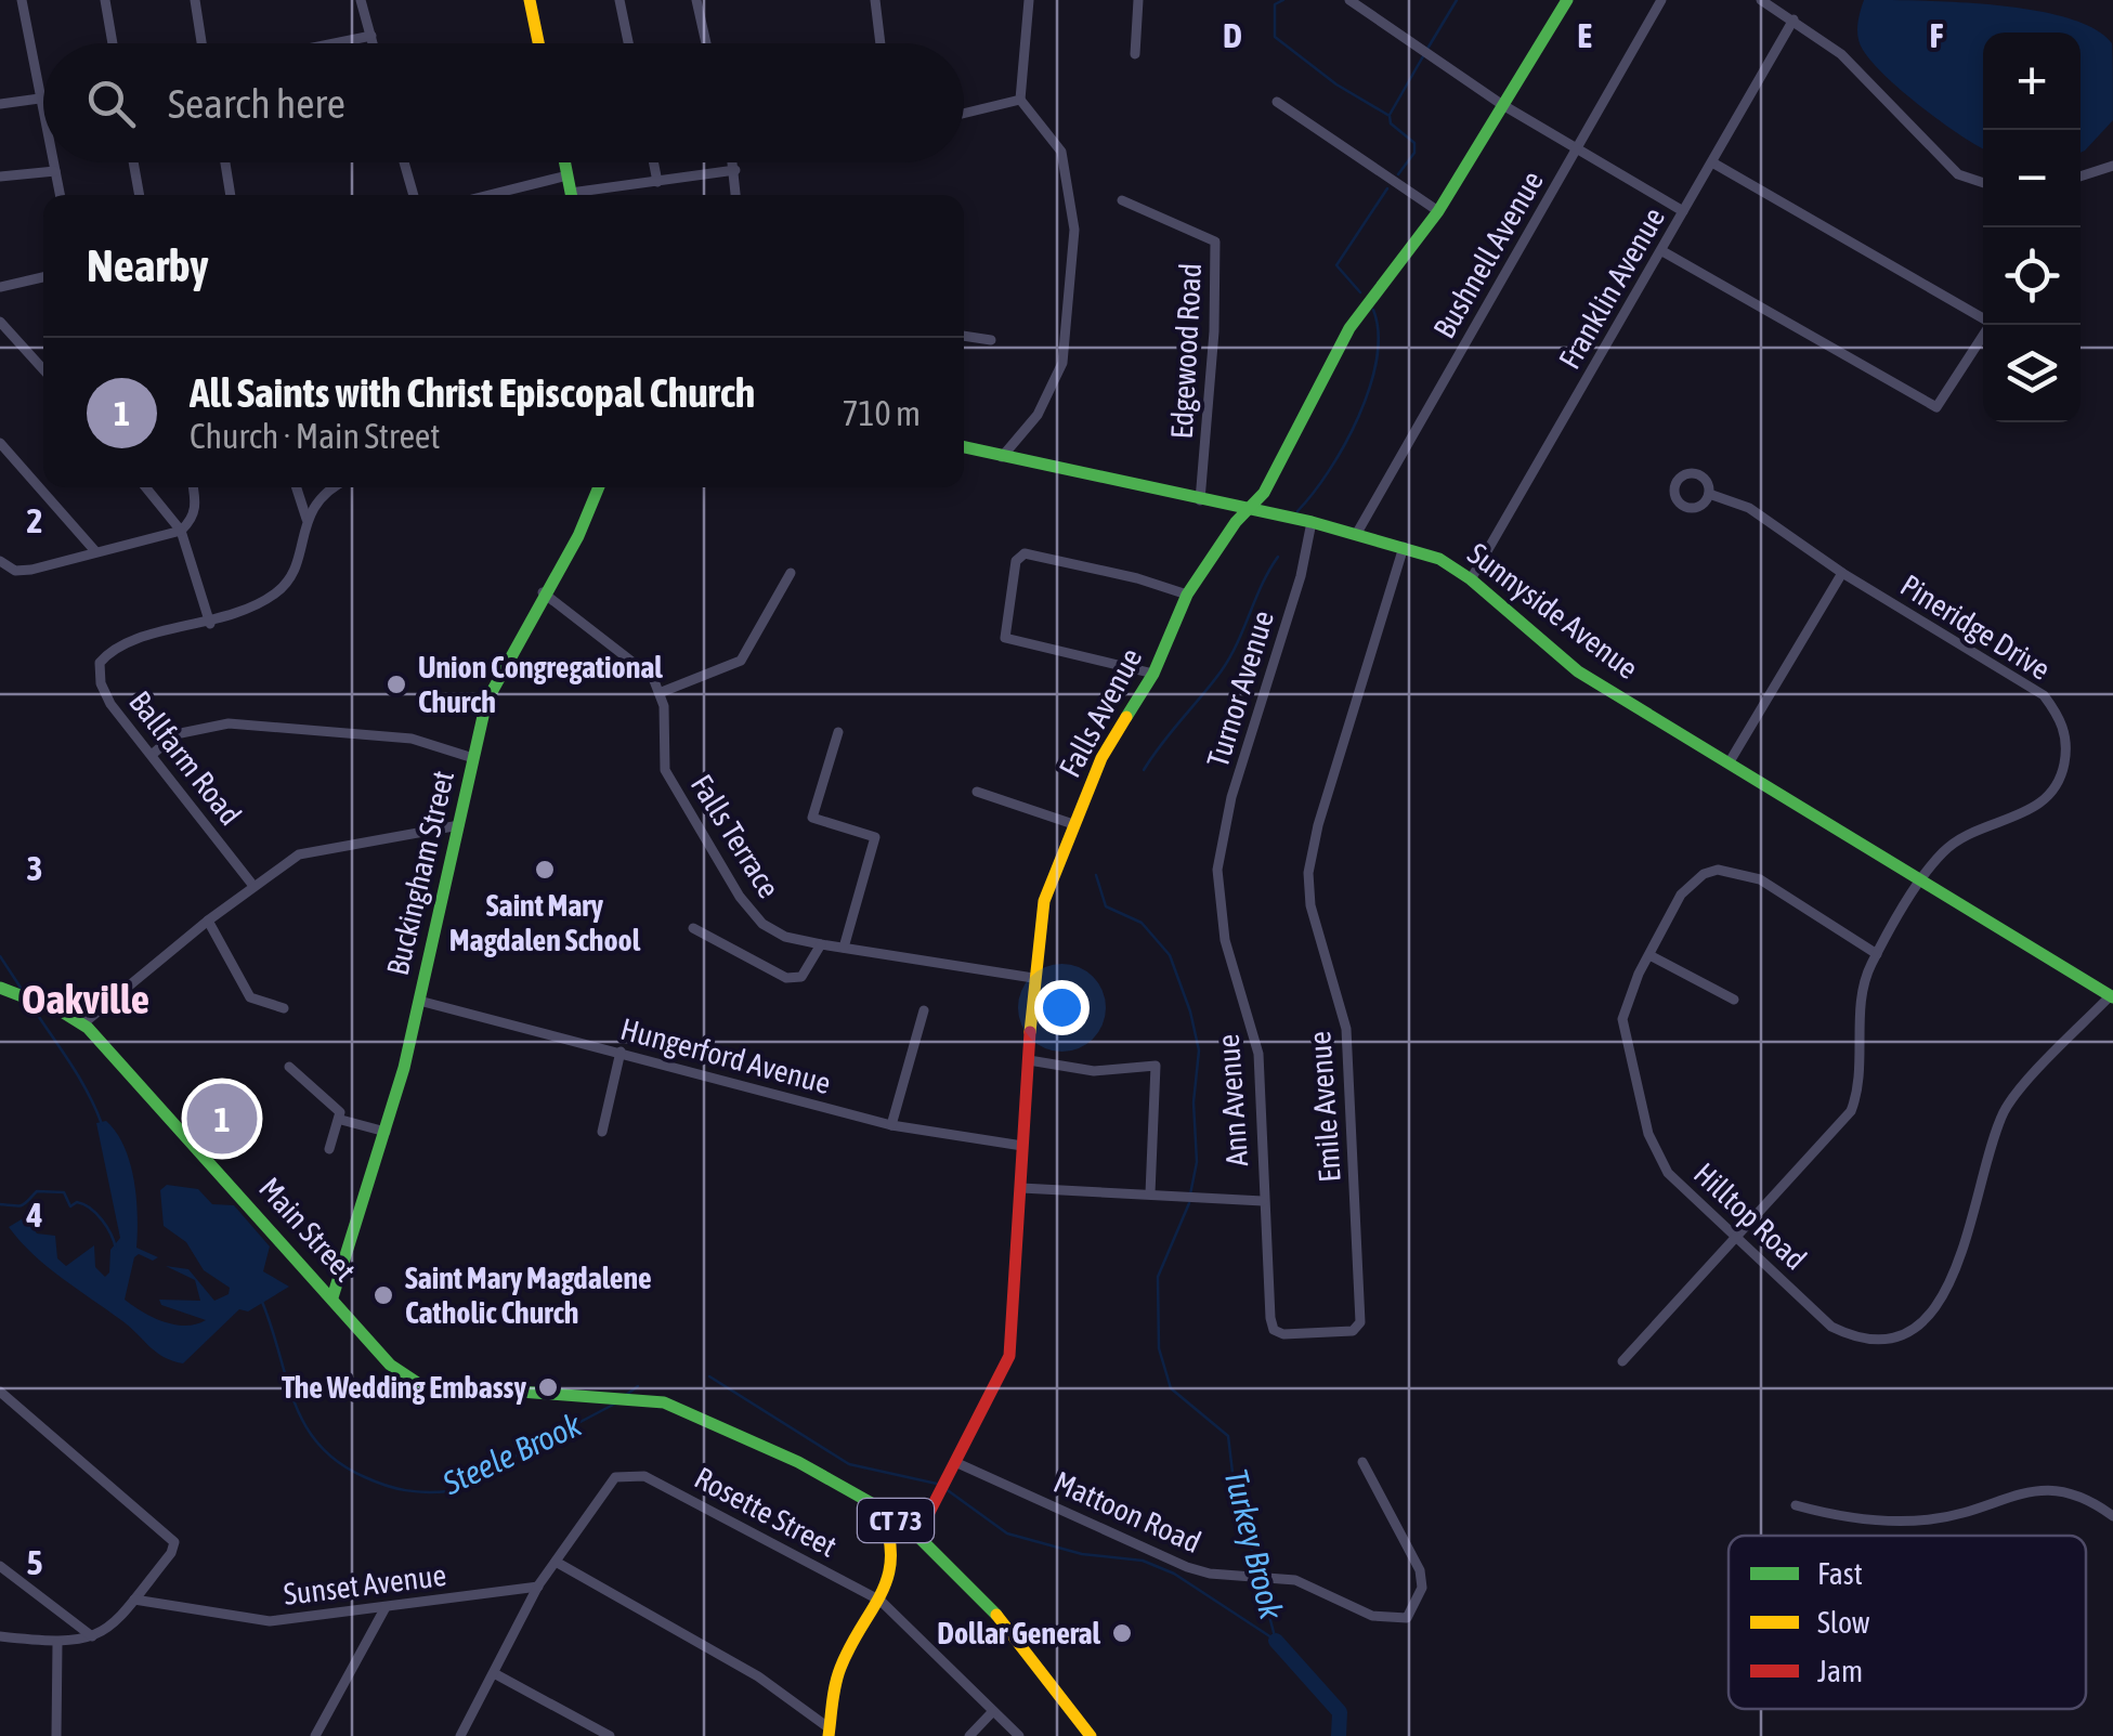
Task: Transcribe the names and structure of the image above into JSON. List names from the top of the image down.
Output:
{
  "streets": {
    "main road": [
      "Sunnyside Avenue",
      "Falls Avenue",
      "Buckingham Street",
      "Main Street",
      "CT 73"
    ],
    "street": [
      "Bushnell Avenue",
      "Franklin Avenue",
      "Edgewood Road",
      "Pineridge Drive",
      "Turnor Avenue",
      "Ballfarm Road",
      "Falls Terrace",
      "Hungerford Avenue",
      "Ann Avenue",
      "Emile Avenue",
      "Hilltop Road",
      "Rosette Street",
      "Mattoon Road",
      "Sunset Avenue"
    ]
  },
  "crossings": [
    ["Bushnell Avenue", "Sunnyside Avenue"],
    ["Franklin Avenue", "Sunnyside Avenue"],
    ["Edgewood Road", "Sunnyside Avenue"],
    ["Sunnyside Avenue", "Pineridge Drive"],
    ["Sunnyside Avenue", "Turnor Avenue"],
    ["Sunnyside Avenue", "Falls Avenue"],
    ["Sunnyside Avenue", "Emile Avenue"],
    ["Sunnyside Avenue", "Hilltop Road"],
    ["Pineridge Drive", "Hilltop Road"],
    ["Turnor Avenue", "Ann Avenue"],
    ["Falls Avenue", "Falls Terrace"],
    ["Falls Avenue", "Hungerford Avenue"],
    ["Falls Avenue", "Mattoon Road"],
    ["Falls Avenue", "CT 73"],
    ["Buckingham Street", "Hungerford Avenue"],
    ["Buckingham Street", "Main Street"],
    ["Ann Avenue", "Emile Avenue"],
    ["Main Street", "CT 73"]
  ],
  "districts": ["Oakville"],
  "water": ["Steele Brook", "Turkey Brook"],
  "places": [
    "Union Congregational Church",
    "Saint Mary Magdalen School",
    "Saint Mary Magdalene Catholic Church",
    "The Wedding Embassy",
    "Dollar General"
  ],
  "legend": ["Fast", "Slow", "Jam"],
  "page": {
    "map_buttons": ["+", "−"],
    "search": "Search here",
    "heading": "Nearby",
    "list": [
      {
        "mark": "1",
        "name": "All Saints with Christ Episcopal Church",
        "note": "Church · Main Street",
        "value": "710 m"
      }
    ],
    "pins": "1"
  },
  "grid": {
    "columns": ["D", "E", "F"],
    "rows": [
      "2",
      "3",
      "4",
      "5"
    ]
  }
}
